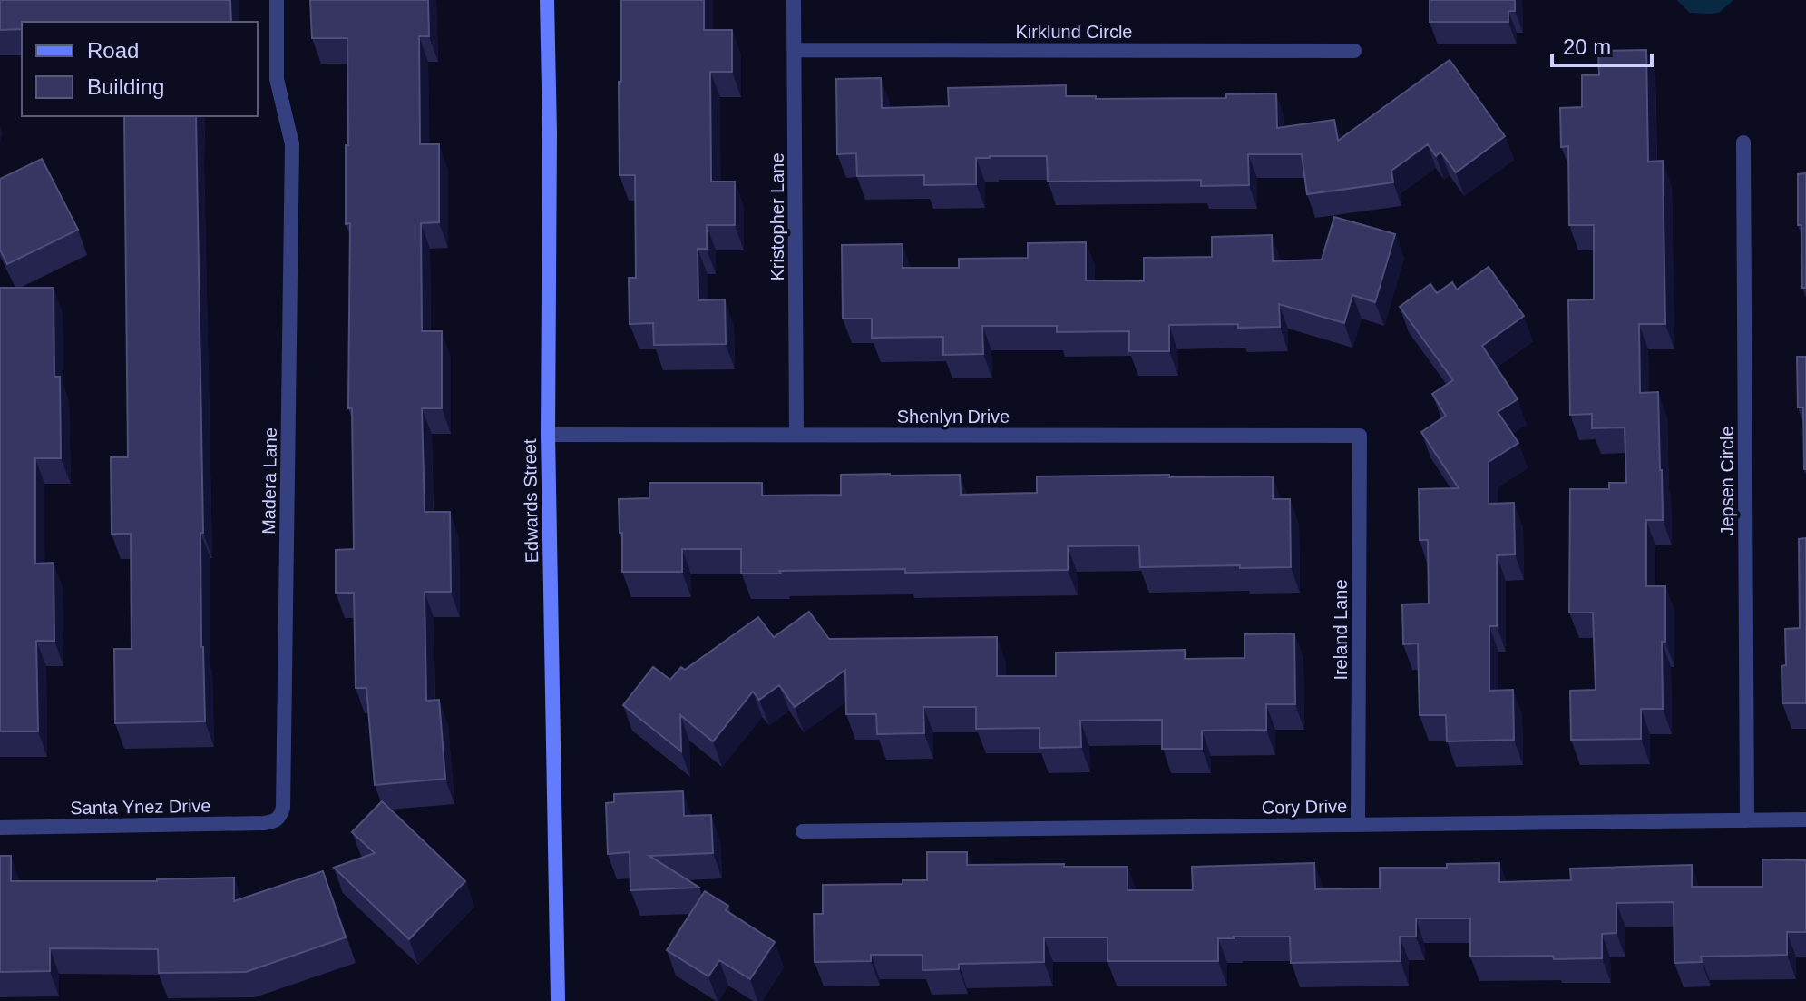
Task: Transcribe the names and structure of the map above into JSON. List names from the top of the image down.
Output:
{
  "streets": {
    "main road": ["Edwards Street"],
    "street": [
      "Kirklund Circle",
      "Kristopher Lane",
      "Shenlyn Drive",
      "Madera Lane",
      "Jepsen Circle",
      "Ireland Lane",
      "Santa Ynez Drive",
      "Cory Drive"
    ]
  },
  "crossings": [
    ["Kirklund Circle", "Kristopher Lane"],
    ["Kristopher Lane", "Shenlyn Drive"],
    ["Shenlyn Drive", "Edwards Street"],
    ["Shenlyn Drive", "Ireland Lane"],
    ["Madera Lane", "Santa Ynez Drive"],
    ["Jepsen Circle", "Cory Drive"],
    ["Ireland Lane", "Cory Drive"]
  ],
  "legend": ["Road", "Building"],
  "scale_bar": "20 m"
}
